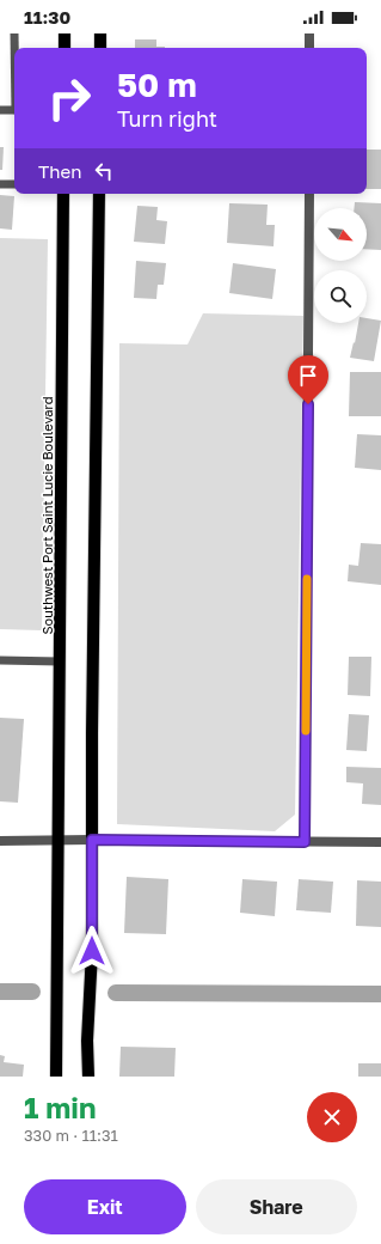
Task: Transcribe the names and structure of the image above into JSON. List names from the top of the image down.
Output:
{
  "streets": {
    "main road": ["Southwest Port Saint Lucie Boulevard"]
  },
  "north": "bottom right",
  "page": {
    "status": "11:30",
    "turn": ["50 m", "Turn right"],
    "then": "Then",
    "heading": ["1 min", "330 m · 11:31"],
    "buttons": ["Exit", "Share"]
  }
}
